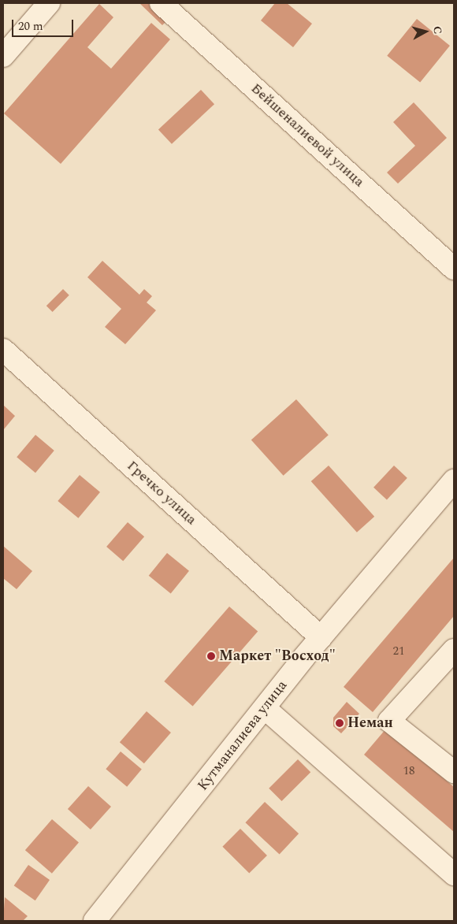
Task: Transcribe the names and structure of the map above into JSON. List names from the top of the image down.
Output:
{
  "streets": {
    "street": ["Бейшеналиевой улица", "Гречко улица", "Кутманалиева улица"]
  },
  "crossings": [
    ["Гречко улица", "Кутманалиева улица"]
  ],
  "places": ["Маркет \"Восход\"", "Неман"],
  "house_numbers": ["21", "18"],
  "scale_bar": "20 m",
  "north": "right"
}
